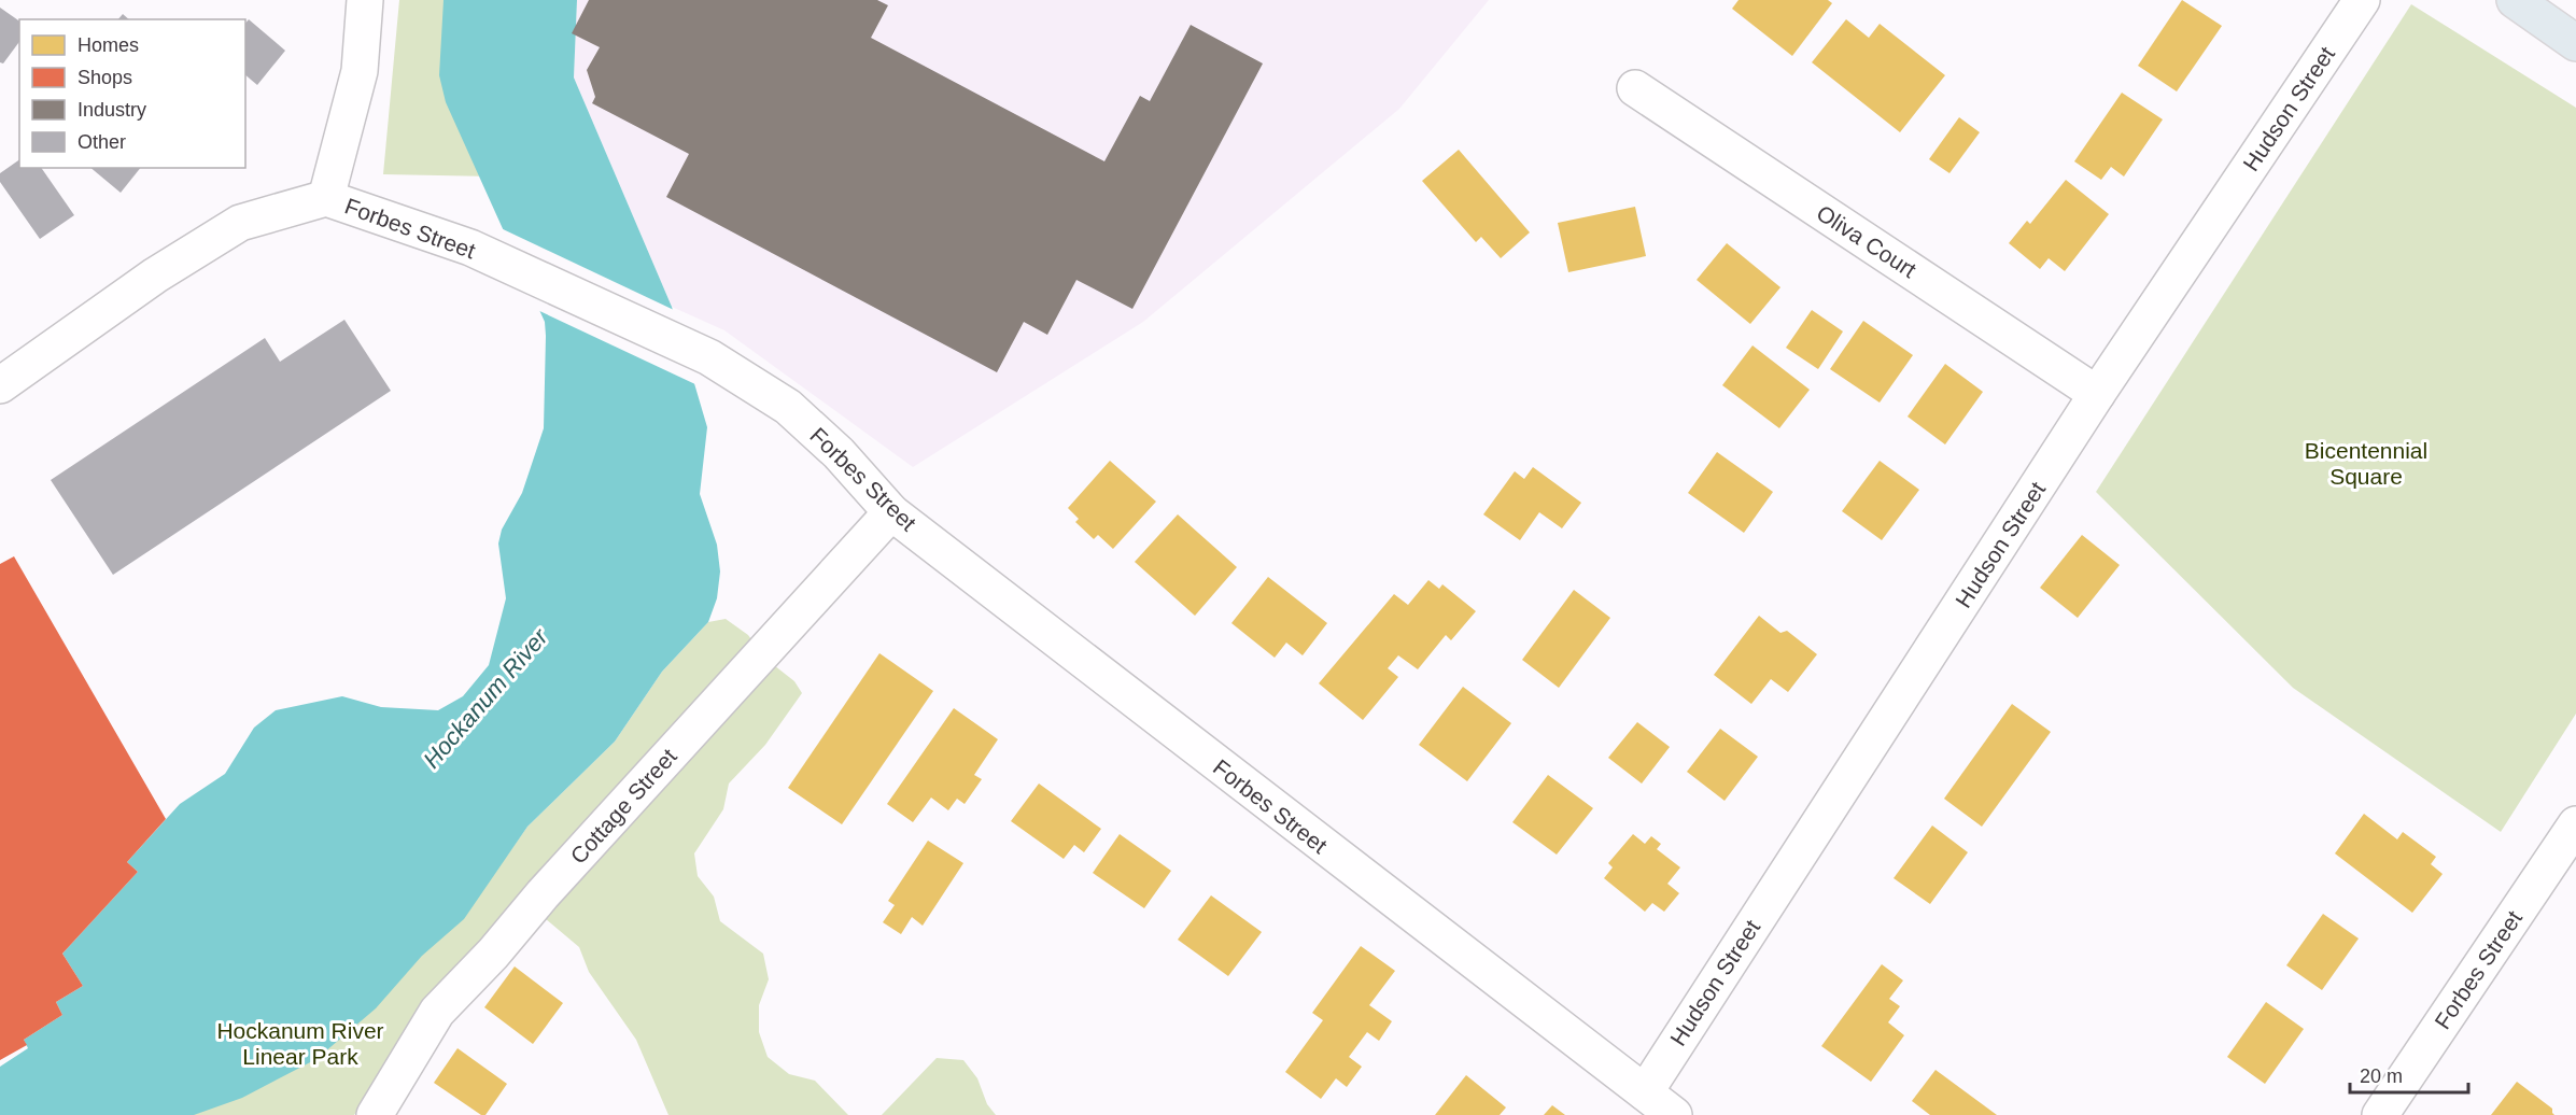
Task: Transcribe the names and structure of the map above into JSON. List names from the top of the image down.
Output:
{
  "streets": {
    "street": [
      "Hudson Street",
      "Forbes Street",
      "Oliva Court",
      "Cottage Street"
    ]
  },
  "crossings": [
    ["Hudson Street", "Forbes Street"],
    ["Hudson Street", "Oliva Court"],
    ["Forbes Street", "Cottage Street"]
  ],
  "water": ["Hockanum River"],
  "parks": ["Bicentennial Square", "Hockanum River Linear Park"],
  "legend": [
    "Homes",
    "Shops",
    "Industry",
    "Other"
  ],
  "scale_bar": "20 m"
}
